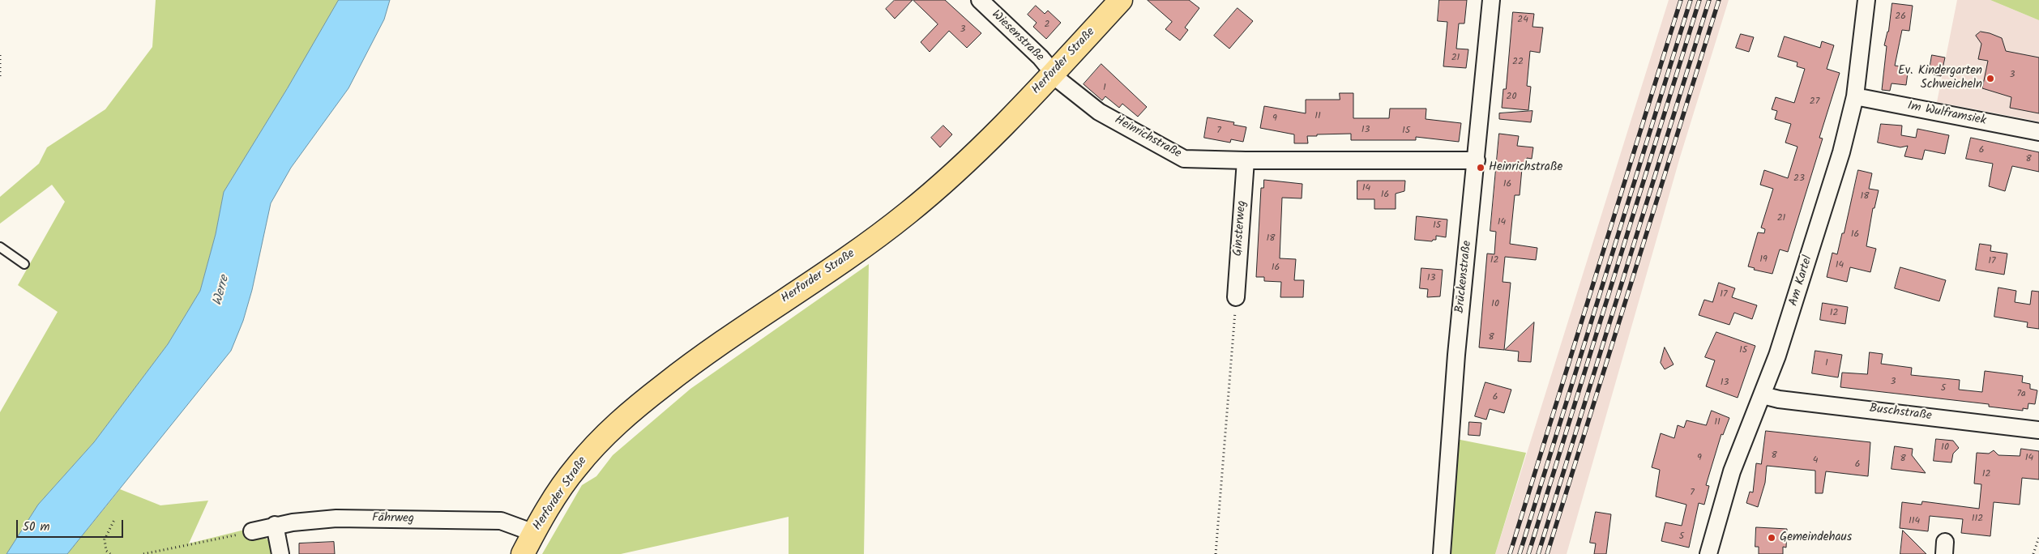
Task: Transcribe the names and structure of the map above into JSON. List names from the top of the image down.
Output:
{
  "streets": {
    "main road": ["Herforder Straße"],
    "street": [
      "Wiesenstraße",
      "Im Wulframsiek",
      "Heinrichstraße",
      "Ginsterweg",
      "Brückenstraße",
      "Am Kartel",
      "Buschstraße",
      "Fährweg"
    ]
  },
  "crossings": [
    ["Wiesenstraße", "Herforder Straße"],
    ["Wiesenstraße", "Heinrichstraße"],
    ["Herforder Straße", "Heinrichstraße"],
    ["Herforder Straße", "Fährweg"],
    ["Im Wulframsiek", "Am Kartel"],
    ["Heinrichstraße", "Ginsterweg"],
    ["Heinrichstraße", "Brückenstraße"],
    ["Am Kartel", "Buschstraße"]
  ],
  "water": ["Werre"],
  "places": ["Ev. Kindergarten Schweicheln", "Heinrichstraße", "Gemeindehaus"],
  "house_numbers": [
    "26",
    "24",
    "2",
    "3",
    "21",
    "22",
    "3",
    "1",
    "20",
    "27",
    "11",
    "9",
    "13",
    "7",
    "15",
    "6",
    "8",
    "23",
    "16",
    "14",
    "16",
    "18",
    "21",
    "14",
    "15",
    "16",
    "18",
    "19",
    "12",
    "17",
    "14",
    "16",
    "13",
    "17",
    "10",
    "12",
    "8",
    "15",
    "1",
    "3",
    "13",
    "5",
    "7a",
    "6",
    "11",
    "10",
    "8",
    "9",
    "14",
    "8",
    "4",
    "6",
    "12",
    "7",
    "112",
    "114",
    "5"
  ],
  "scale_bar": "50 m"
}
